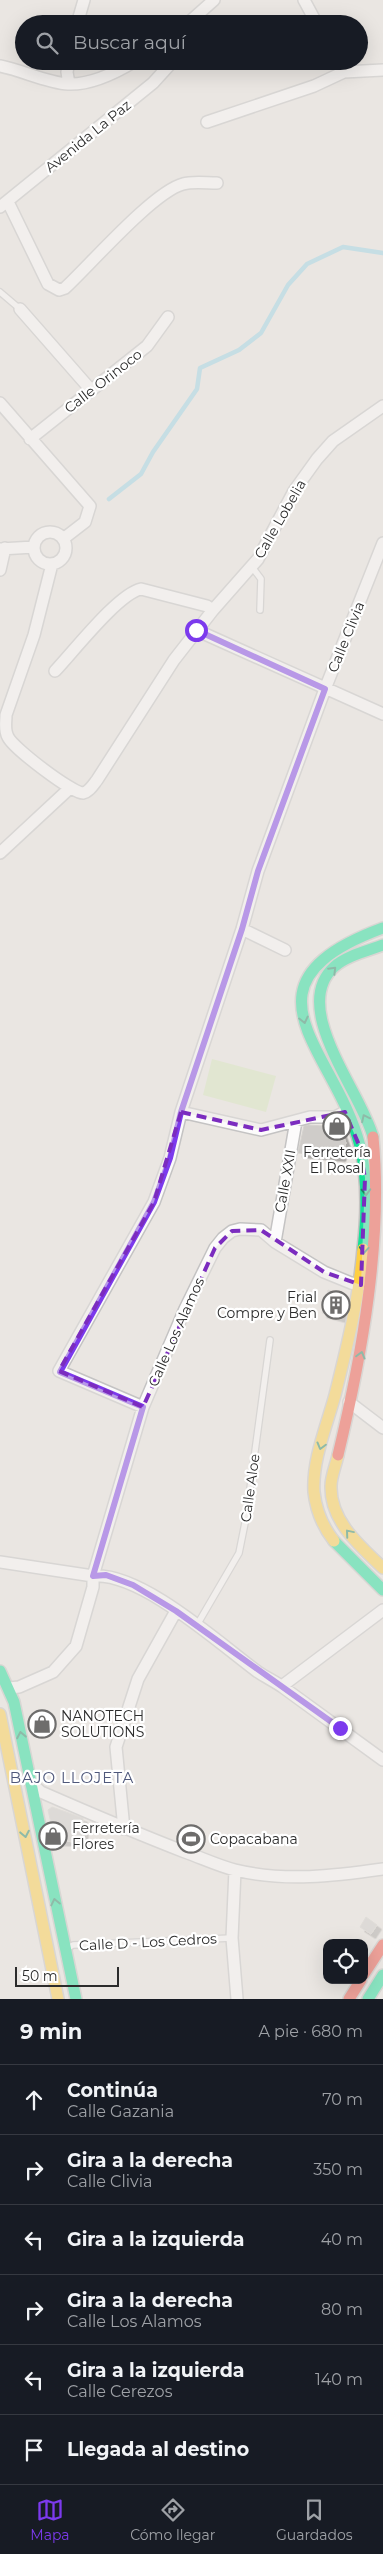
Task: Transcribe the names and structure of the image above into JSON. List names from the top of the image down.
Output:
{
  "streets": {
    "street": [
      "Avenida La Paz",
      "Calle Orinoco",
      "Calle Lobelia",
      "Calle Clivia",
      "Calle XXII",
      "Calle Los Alamos"
    ],
    "lane": ["Calle Aloe", "Calle D - Los Cedros"]
  },
  "crossings": [
    ["Calle Clivia", "Calle Los Alamos"],
    ["Calle XXII", "Calle Los Alamos"]
  ],
  "districts": ["BAJO LLOJETA"],
  "places": {
    "shop": ["Ferretería El Rosal", "NANOTECH SOLUTIONS", "Ferretería Flores"],
    "building": ["Frial Compre y Ben"],
    "sports": ["Copacabana"]
  },
  "scale_bar": "50 m",
  "page": {
    "search": "Buscar aquí",
    "scale": "50 m",
    "heading": ["9 min", "A pie · 680 m"],
    "list": [
      ["Continúa", "Calle Gazania", "70 m"],
      ["Gira a la derecha", "Calle Clivia", "350 m"],
      ["Gira a la izquierda", "40 m"],
      ["Gira a la derecha", "Calle Los Alamos", "80 m"],
      ["Gira a la izquierda", "Calle Cerezos", "140 m"],
      "Llegada al destino"
    ],
    "nav": ["Mapa", "Cómo llegar", "Guardados"]
  }
}
